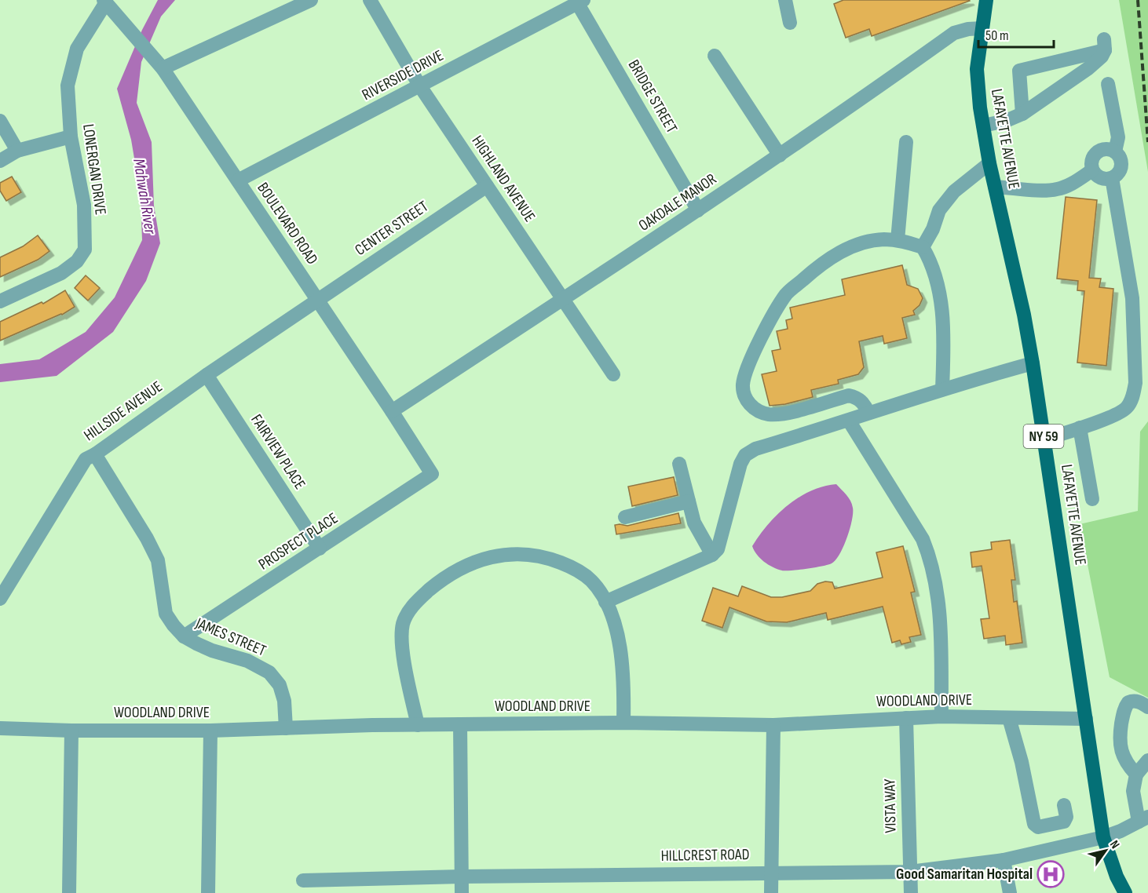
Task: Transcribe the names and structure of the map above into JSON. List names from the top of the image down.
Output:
{
  "streets": {
    "main road": ["LAFAYETTE AVENUE", "NY 59"],
    "street": [
      "RIVERSIDE DRIVE",
      "BRIDGE STREET",
      "LONERGAN DRIVE",
      "HIGHLAND AVENUE",
      "OAKDALE MANOR",
      "BOULEVARD ROAD",
      "CENTER STREET",
      "HILLSIDE AVENUE",
      "FAIRVIEW PLACE",
      "PROSPECT PLACE",
      "JAMES STREET",
      "WOODLAND DRIVE",
      "VISTA WAY",
      "HILLCREST ROAD"
    ]
  },
  "crossings": [
    ["RIVERSIDE DRIVE", "BRIDGE STREET"],
    ["RIVERSIDE DRIVE", "HIGHLAND AVENUE"],
    ["RIVERSIDE DRIVE", "BOULEVARD ROAD"],
    ["BRIDGE STREET", "OAKDALE MANOR"],
    ["LAFAYETTE AVENUE", "OAKDALE MANOR"],
    ["LAFAYETTE AVENUE", "WOODLAND DRIVE"],
    ["LAFAYETTE AVENUE", "HILLCREST ROAD"],
    ["LONERGAN DRIVE", "BOULEVARD ROAD"],
    ["HIGHLAND AVENUE", "OAKDALE MANOR"],
    ["HIGHLAND AVENUE", "CENTER STREET"],
    ["OAKDALE MANOR", "BOULEVARD ROAD"],
    ["BOULEVARD ROAD", "CENTER STREET"],
    ["BOULEVARD ROAD", "HILLSIDE AVENUE"],
    ["BOULEVARD ROAD", "PROSPECT PLACE"],
    ["CENTER STREET", "HILLSIDE AVENUE"],
    ["HILLSIDE AVENUE", "FAIRVIEW PLACE"],
    ["HILLSIDE AVENUE", "JAMES STREET"],
    ["FAIRVIEW PLACE", "PROSPECT PLACE"],
    ["PROSPECT PLACE", "JAMES STREET"],
    ["JAMES STREET", "WOODLAND DRIVE"],
    ["WOODLAND DRIVE", "VISTA WAY"],
    ["VISTA WAY", "HILLCREST ROAD"]
  ],
  "water": ["Mahwah River"],
  "places": {
    "hospital": ["Good Samaritan Hospital"]
  },
  "scale_bar": "50 m",
  "north": "top right"
}
